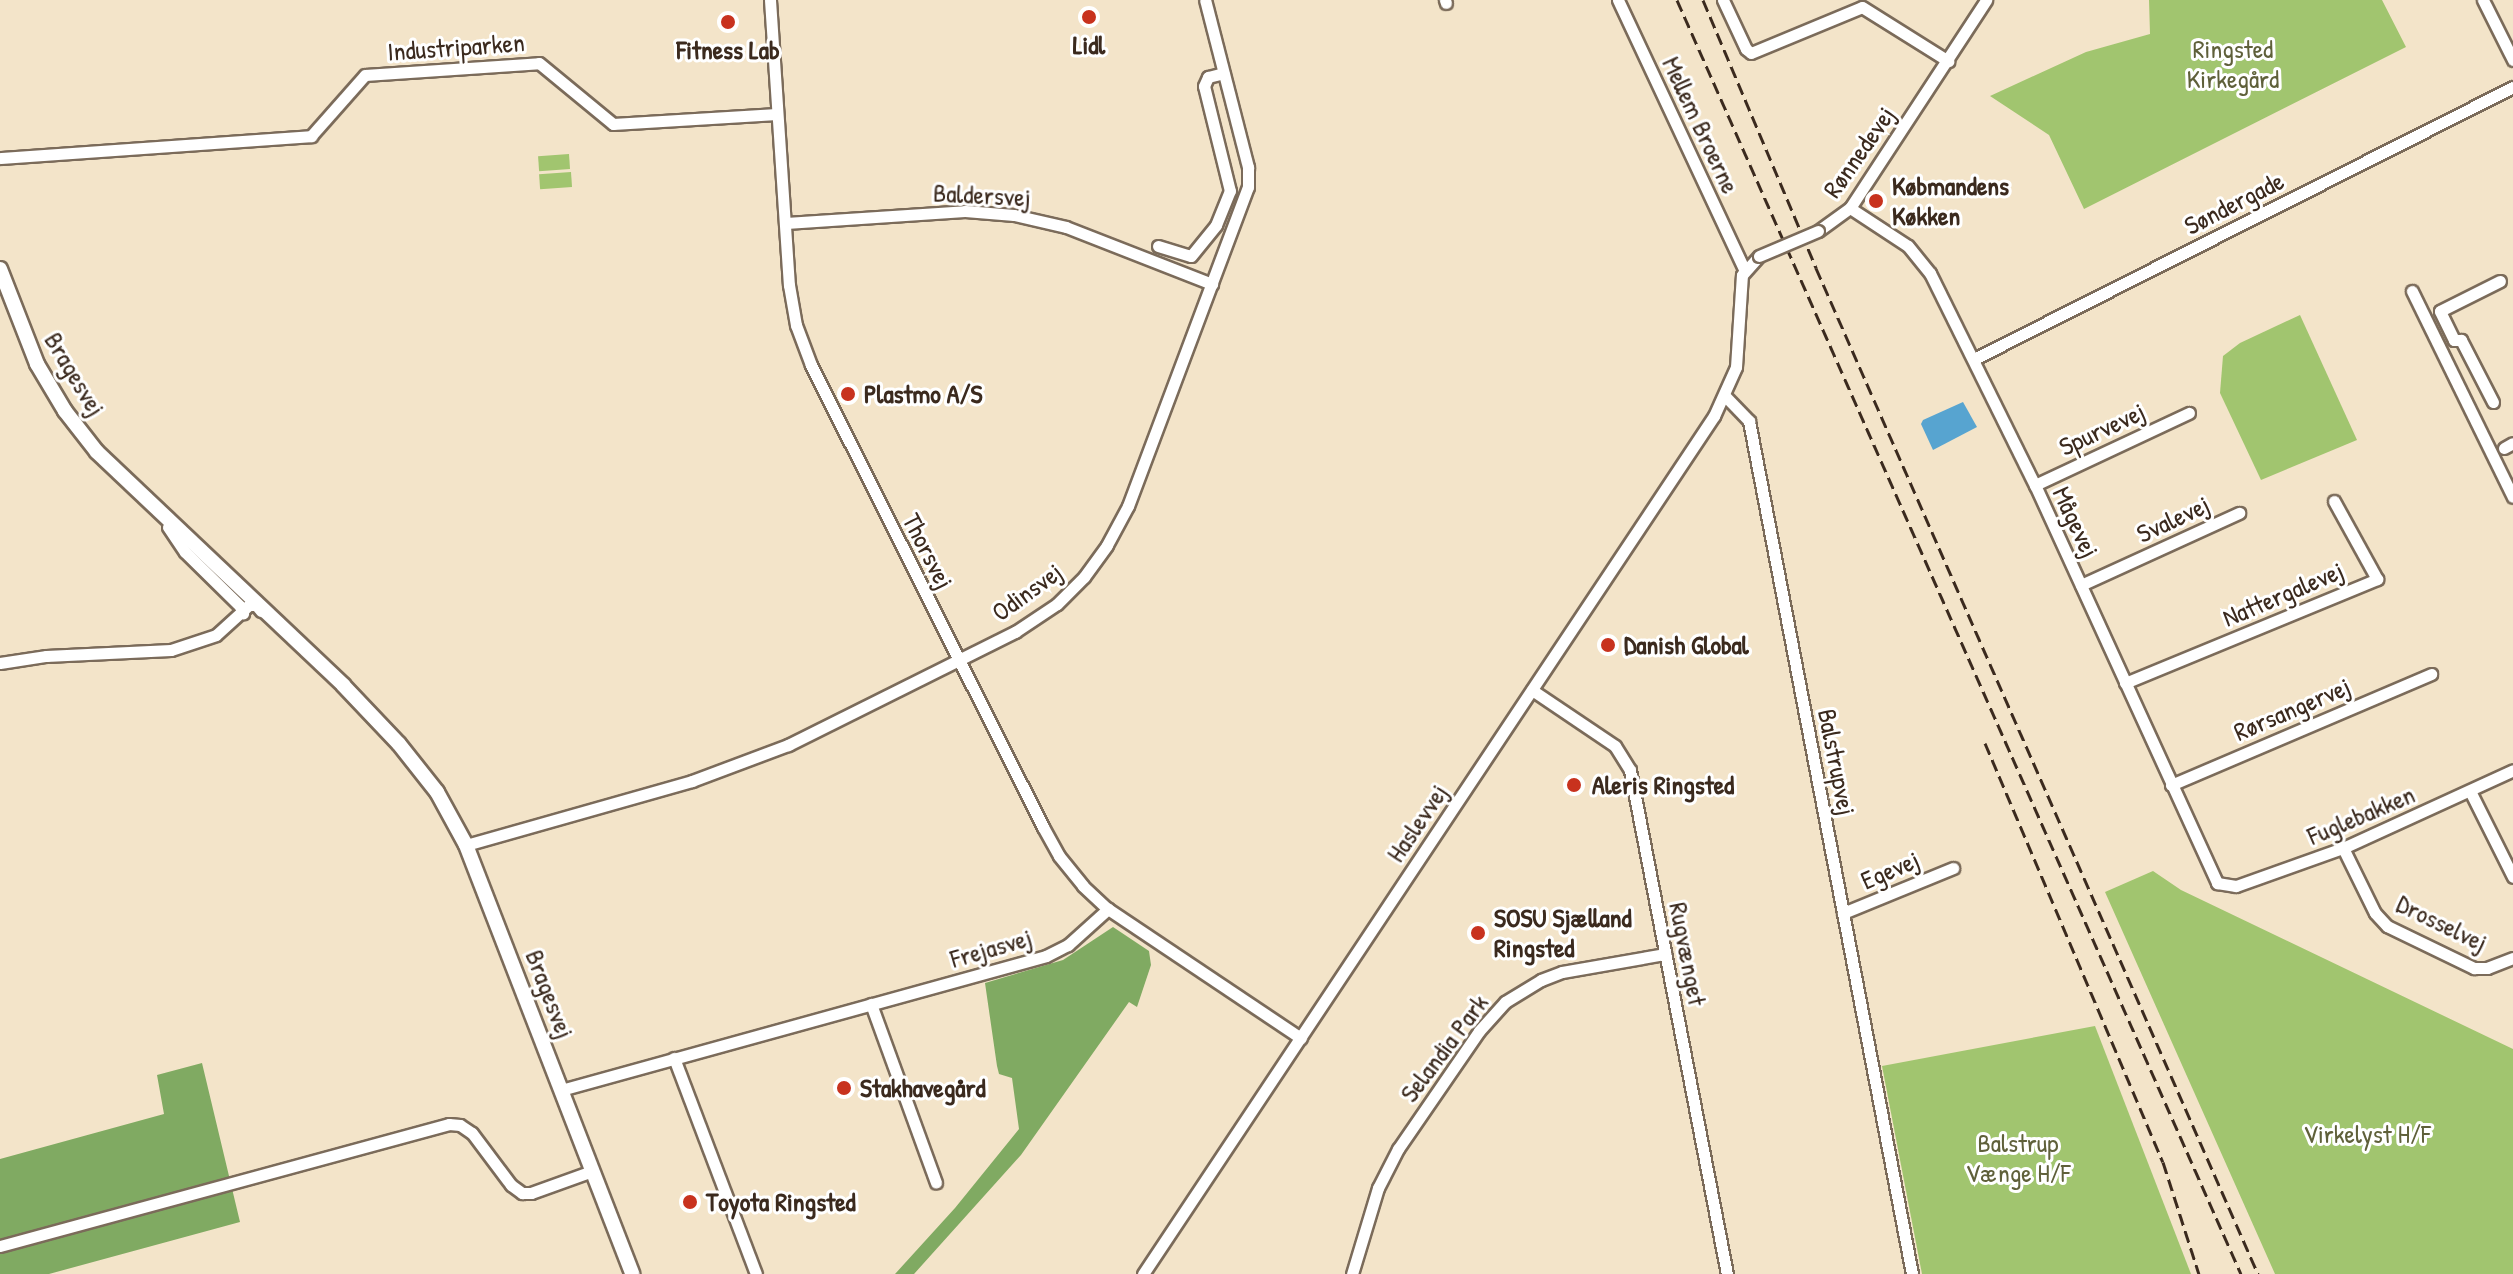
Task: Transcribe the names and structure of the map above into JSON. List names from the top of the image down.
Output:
{
  "streets": {
    "main road": ["Bragesvej"],
    "street": [
      "Industriparken",
      "Mellem Broerne",
      "Rønnedevej",
      "Baldersvej",
      "Søndergade",
      "Spurvevej",
      "Svalevej",
      "Mågevej",
      "Thorsvej",
      "Odinsvej",
      "Nattergalevej",
      "Rørsangervej",
      "Balstrupvej",
      "Fuglebakken",
      "Haslevvej",
      "Egevej",
      "Drosselvej",
      "Frejasvej",
      "Rugvænget",
      "Selandia Park"
    ]
  },
  "crossings": [
    ["Industriparken", "Thorsvej"],
    ["Mellem Broerne", "Rønnedevej"],
    ["Rønnedevej", "Mågevej"],
    ["Baldersvej", "Thorsvej"],
    ["Baldersvej", "Odinsvej"],
    ["Søndergade", "Mågevej"],
    ["Bragesvej", "Odinsvej"],
    ["Bragesvej", "Frejasvej"],
    ["Spurvevej", "Mågevej"],
    ["Svalevej", "Mågevej"],
    ["Mågevej", "Nattergalevej"],
    ["Mågevej", "Rørsangervej"],
    ["Mågevej", "Fuglebakken"],
    ["Thorsvej", "Odinsvej"],
    ["Thorsvej", "Haslevvej"],
    ["Thorsvej", "Frejasvej"],
    ["Balstrupvej", "Haslevvej"],
    ["Balstrupvej", "Egevej"],
    ["Fuglebakken", "Drosselvej"],
    ["Haslevvej", "Rugvænget"],
    ["Rugvænget", "Selandia Park"]
  ],
  "parks": ["Ringsted Kirkegård", "Virkelyst H/F", "Balstrup Vænge H/F"],
  "places": [
    "Lidl",
    "Fitness Lab",
    "Købmandens Køkken",
    "Plastmo A/S",
    "Danish Global",
    "Aleris Ringsted",
    "SOSU Sjælland Ringsted",
    "Stakhavegård",
    "Toyota Ringsted"
  ]
}
